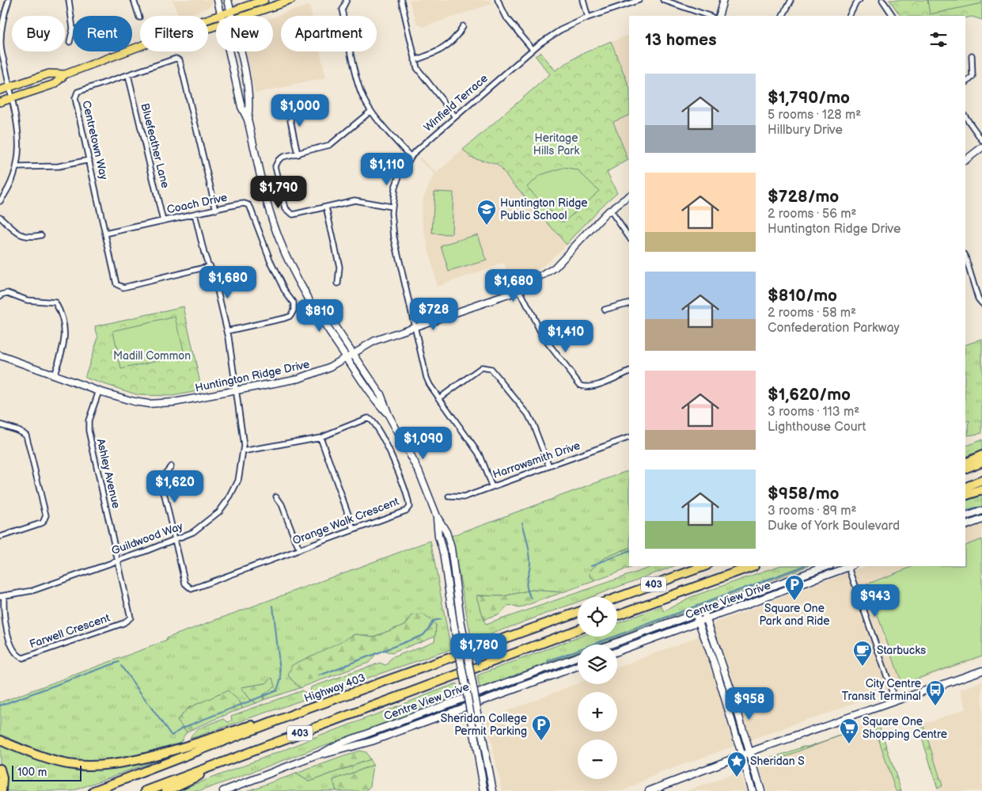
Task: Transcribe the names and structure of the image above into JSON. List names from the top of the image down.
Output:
{
  "streets": {
    "highway": ["403", "Highway 403"],
    "street": [
      "Winfield Terrace",
      "Centretown Way",
      "Bluefeather Lane",
      "Coach Drive",
      "Huntington Ridge Drive",
      "Harrowsmith Drive",
      "Ashley Avenue",
      "Orange Walk Crescent",
      "Guildwood Way",
      "Centre View Drive",
      "Farwell Crescent"
    ]
  },
  "crossings": [
    ["Winfield Terrace", "Huntington Ridge Drive"],
    ["Winfield Terrace", "Harrowsmith Drive"],
    ["Centretown Way", "Bluefeather Lane"],
    ["Centretown Way", "Coach Drive"],
    ["Centretown Way", "Guildwood Way"],
    ["Bluefeather Lane", "Coach Drive"],
    ["Coach Drive", "Guildwood Way"],
    ["Huntington Ridge Drive", "Ashley Avenue"],
    ["Huntington Ridge Drive", "Guildwood Way"],
    ["Ashley Avenue", "Guildwood Way"],
    ["Ashley Avenue", "Farwell Crescent"],
    ["Orange Walk Crescent", "Guildwood Way"],
    ["Guildwood Way", "Farwell Crescent"]
  ],
  "parks": ["Heritage Hills Park", "Madill Common"],
  "places": {
    "school or university": ["Huntington Ridge Public School"],
    "parking": ["Square One Park and Ride", "Sheridan College Permit Parking"],
    "cafe": ["Starbucks"],
    "bus stop": ["City Centre Transit Terminal"],
    "supermarket": ["Square One Shopping Centre"],
    "place": ["Sheridan S"]
  },
  "scale_bar": "100 m",
  "page": {
    "chip": [
      "Buy",
      "Rent",
      "Filters",
      "New",
      "Apartment"
    ],
    "heading": "13 homes",
    "list": [
      {
        "name": "$1,790/mo",
        "note": "5 rooms · 128 m² · Hillbury Drive"
      },
      {
        "name": "$728/mo",
        "note": "2 rooms · 56 m² · Huntington Ridge Drive"
      },
      {
        "name": "$810/mo",
        "note": "2 rooms · 58 m² · Confederation Parkway"
      },
      {
        "name": "$1,620/mo",
        "note": "3 rooms · 113 m² · Lighthouse Court"
      },
      {
        "name": "$958/mo",
        "note": "3 rooms · 89 m² · Duke of York Boulevard"
      }
    ],
    "price": [
      "$1,000",
      "$1,110",
      "$1,790",
      "$1,680",
      "$1,680",
      "$728",
      "$810",
      "$1,410",
      "$1,090",
      "$1,620",
      "$943",
      "$1,780",
      "$958"
    ],
    "map_buttons": ["+", "−"],
    "scale": "100 m"
  }
}
